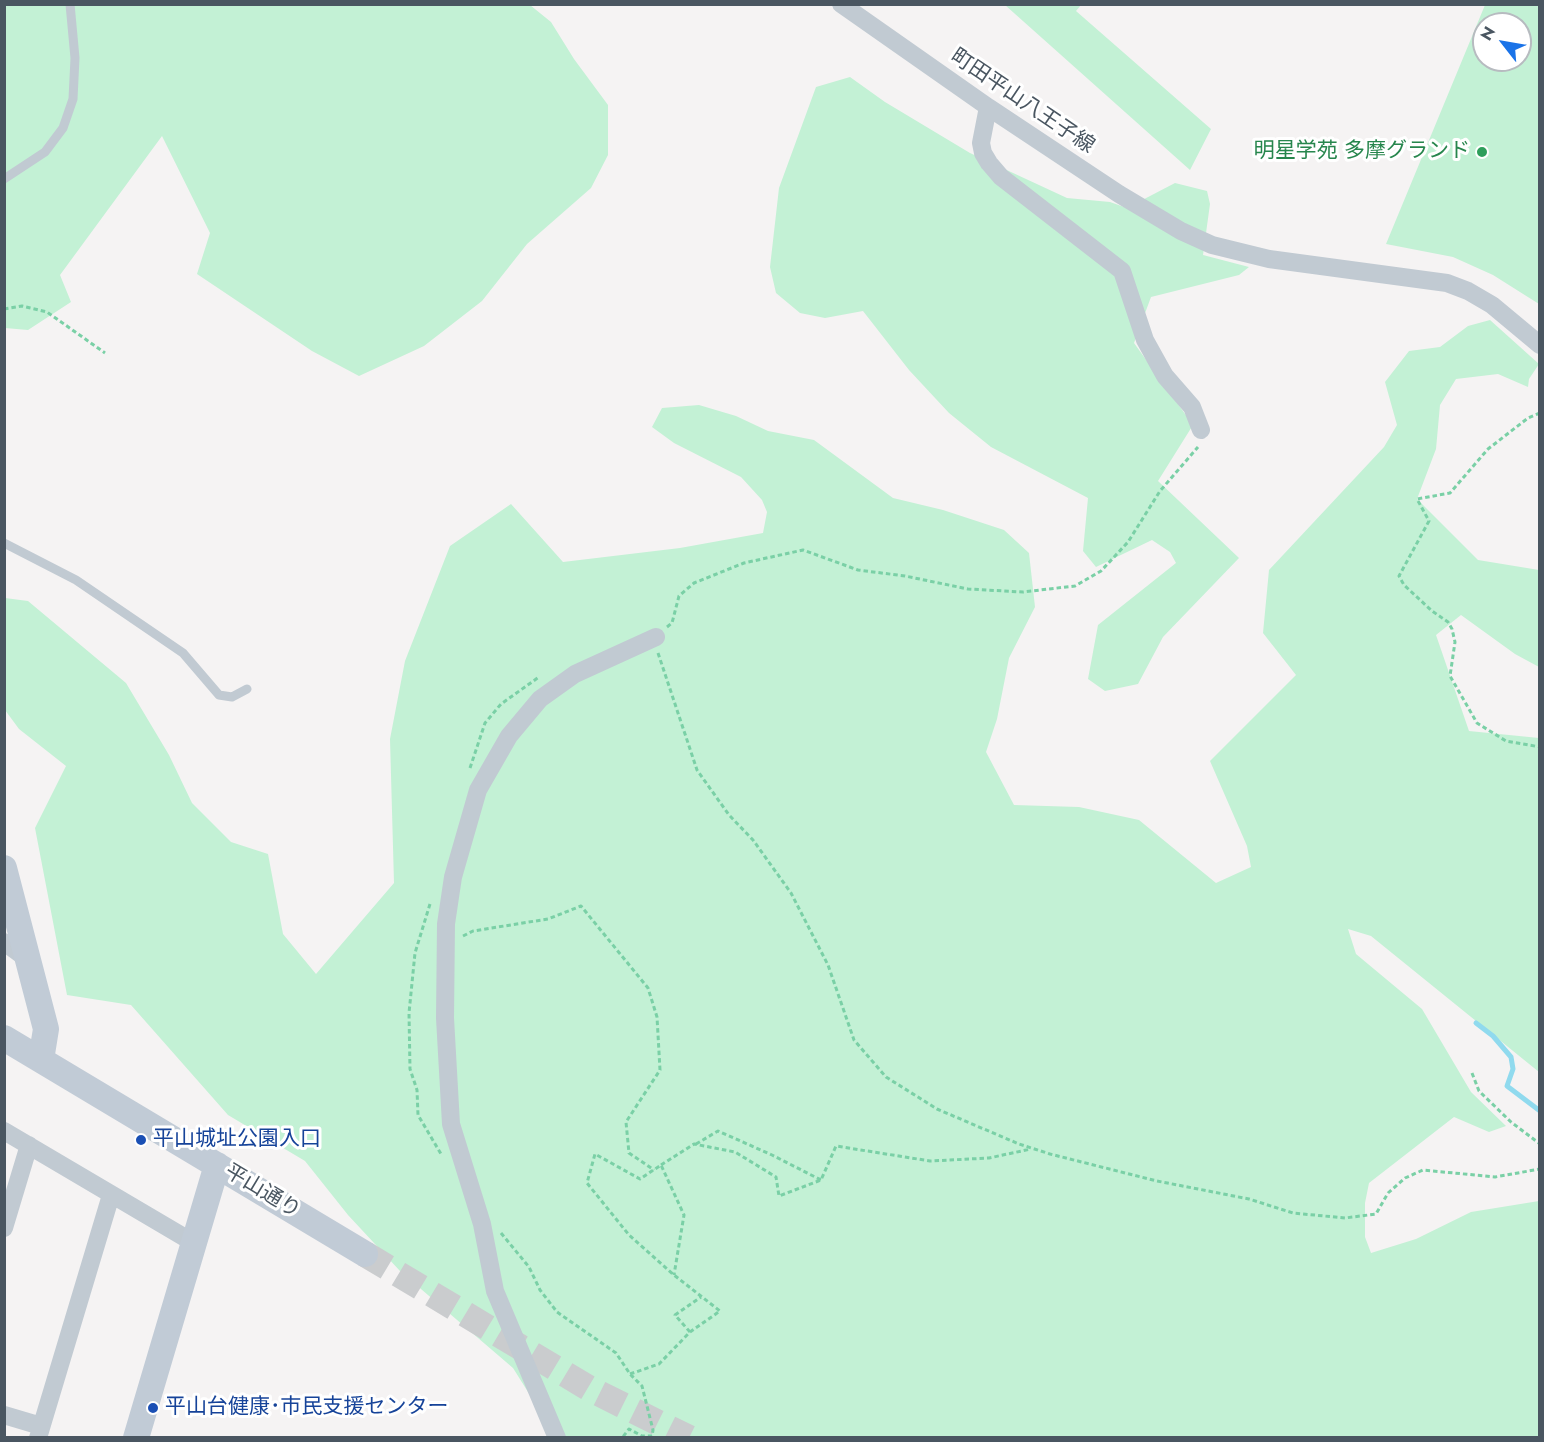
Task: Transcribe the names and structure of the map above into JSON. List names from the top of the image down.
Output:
{
  "streets": {
    "street": ["町田平山八王子線", "平山通り"]
  },
  "places": ["明星学苑 多摩グランド", "平山城址公園入口", "平山台健康･市民支援センター"],
  "north": "top left"
}
